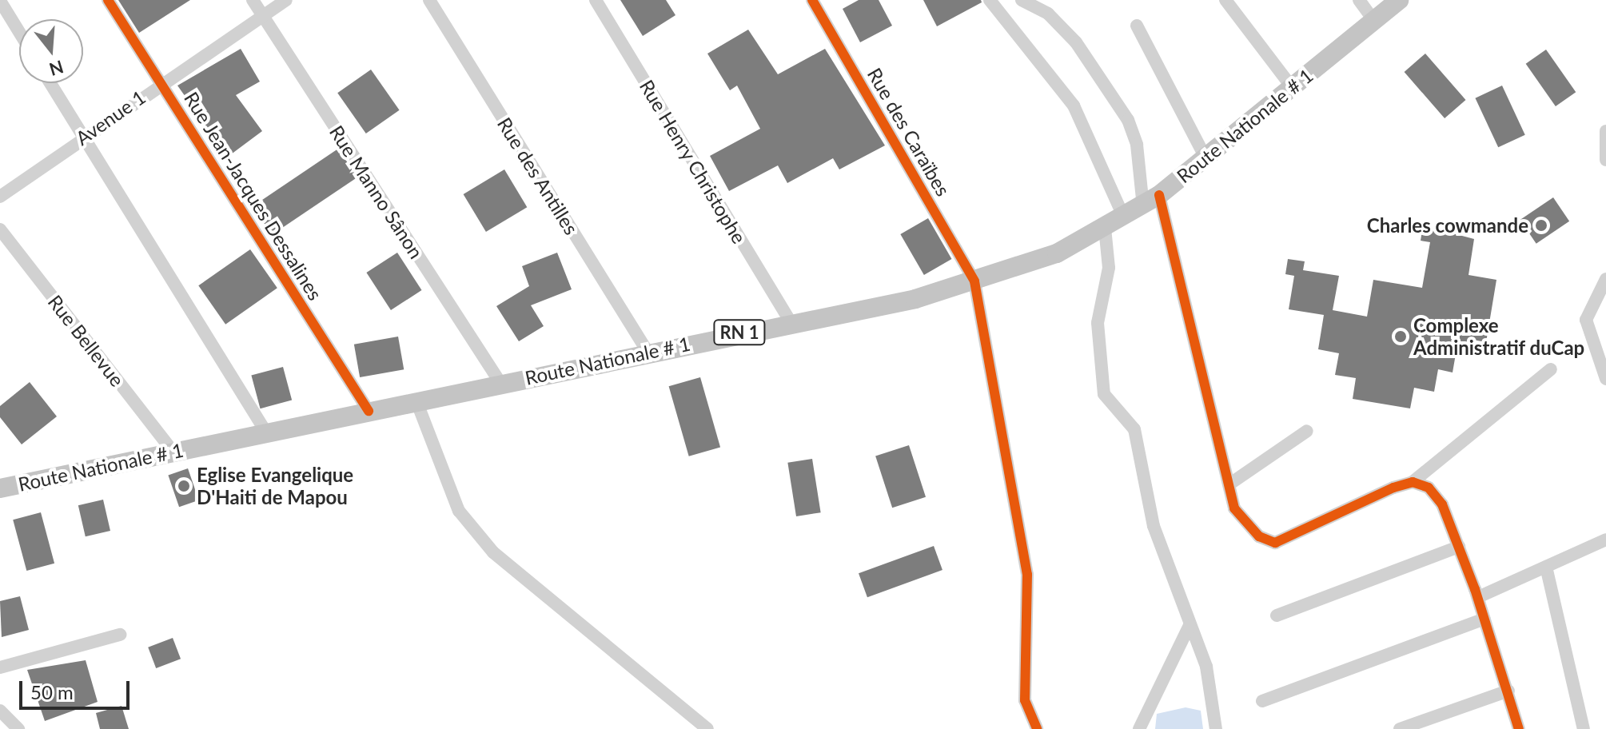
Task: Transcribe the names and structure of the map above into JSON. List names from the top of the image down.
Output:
{
  "streets": {
    "main road": ["Route Nationale # 1", "RN 1"],
    "street": [
      "Avenue 1",
      "Rue des Caraïbes",
      "Rue Henry Christophe",
      "Rue des Antilles",
      "Rue Manno Sânon",
      "Rue Jean-Jacques Dessalines",
      "Rue Bellevue"
    ]
  },
  "crossings": [
    ["Avenue 1", "Rue Manno Sânon"],
    ["Avenue 1", "Rue Jean-Jacques Dessalines"],
    ["Route Nationale # 1", "Rue des Caraïbes"],
    ["Route Nationale # 1", "Rue Henry Christophe"],
    ["Route Nationale # 1", "Rue des Antilles"],
    ["Route Nationale # 1", "Rue Manno Sânon"],
    ["Route Nationale # 1", "Rue Jean-Jacques Dessalines"],
    ["Route Nationale # 1", "Rue Bellevue"]
  ],
  "places": ["Charles cowmande", "Complexe Administratif duCap", "Eglise Evangelique D'Haiti de Mapou"],
  "scale_bar": "50 m",
  "north": "bottom"
}
